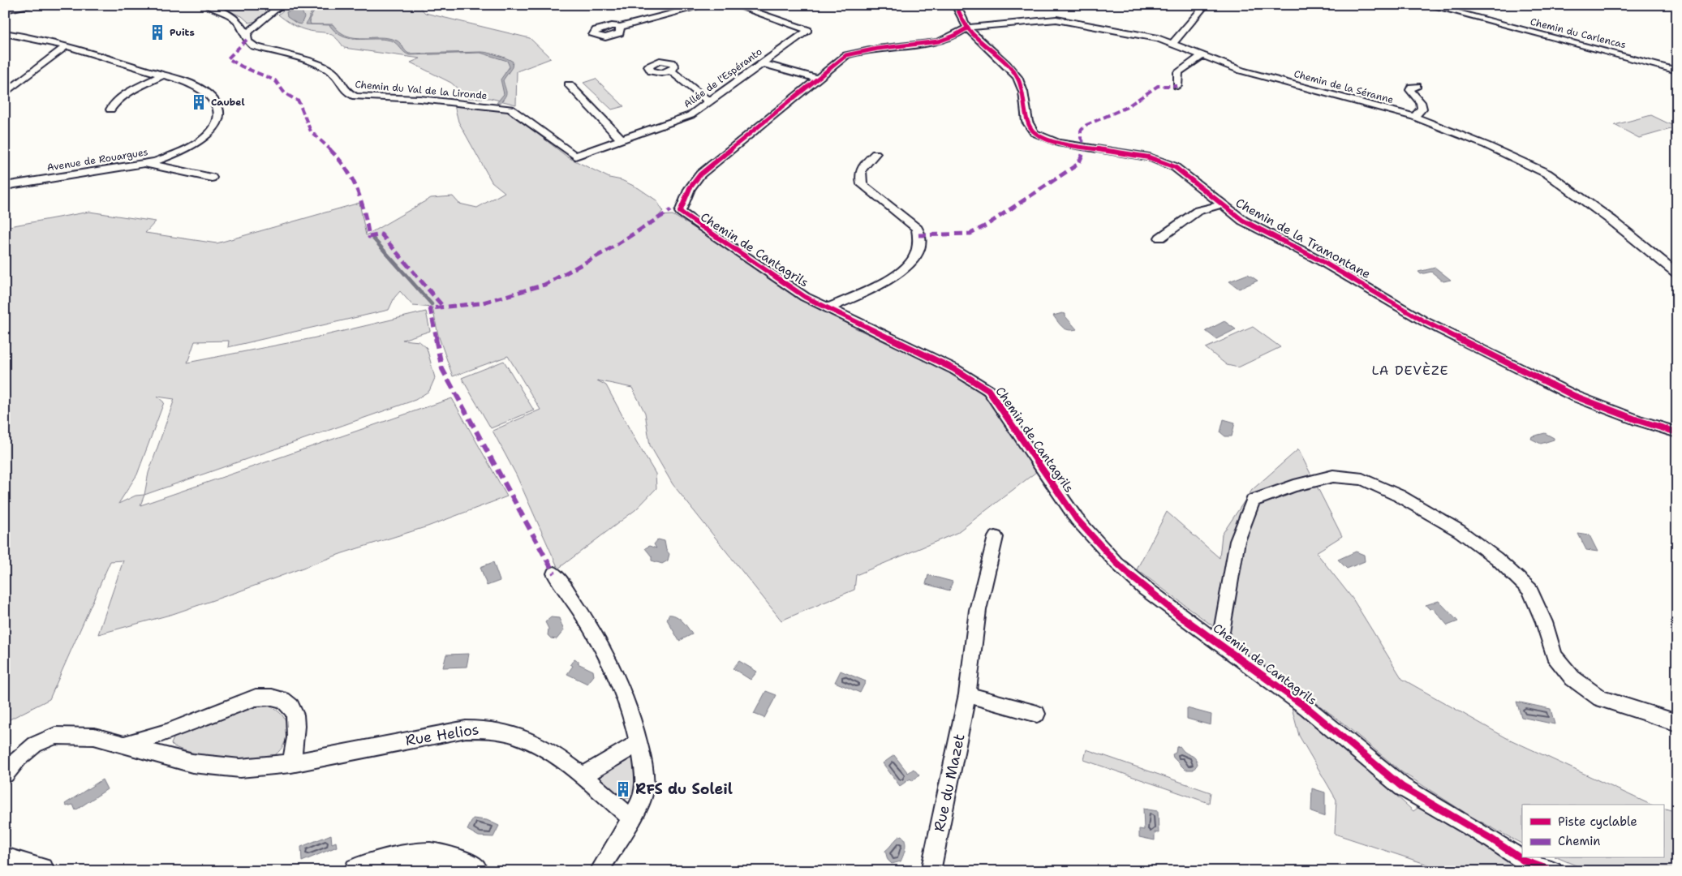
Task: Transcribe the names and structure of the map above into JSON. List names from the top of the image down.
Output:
{
  "streets": {
    "street": [
      "Chemin du Carlencas",
      "Allée de l'Espéranto",
      "Chemin de la Séranne",
      "Chemin du Val de la Lironde",
      "Avenue de Rouargues",
      "Chemin de la Tramontane",
      "Chemin de Cantagrils",
      "Rue Helios",
      "Rue du Mazet"
    ]
  },
  "crossings": [
    ["Allée de l'Espéranto", "Chemin du Val de la Lironde"],
    ["Chemin de la Séranne", "Chemin de la Tramontane"],
    ["Chemin de la Séranne", "Chemin de Cantagrils"],
    ["Chemin de la Tramontane", "Chemin de Cantagrils"]
  ],
  "districts": ["LA DEVÈZE"],
  "places": {
    "building": ["Puits", "Caubel", "RFS du Soleil"]
  },
  "legend": ["Piste cyclable", "Chemin"]
}
